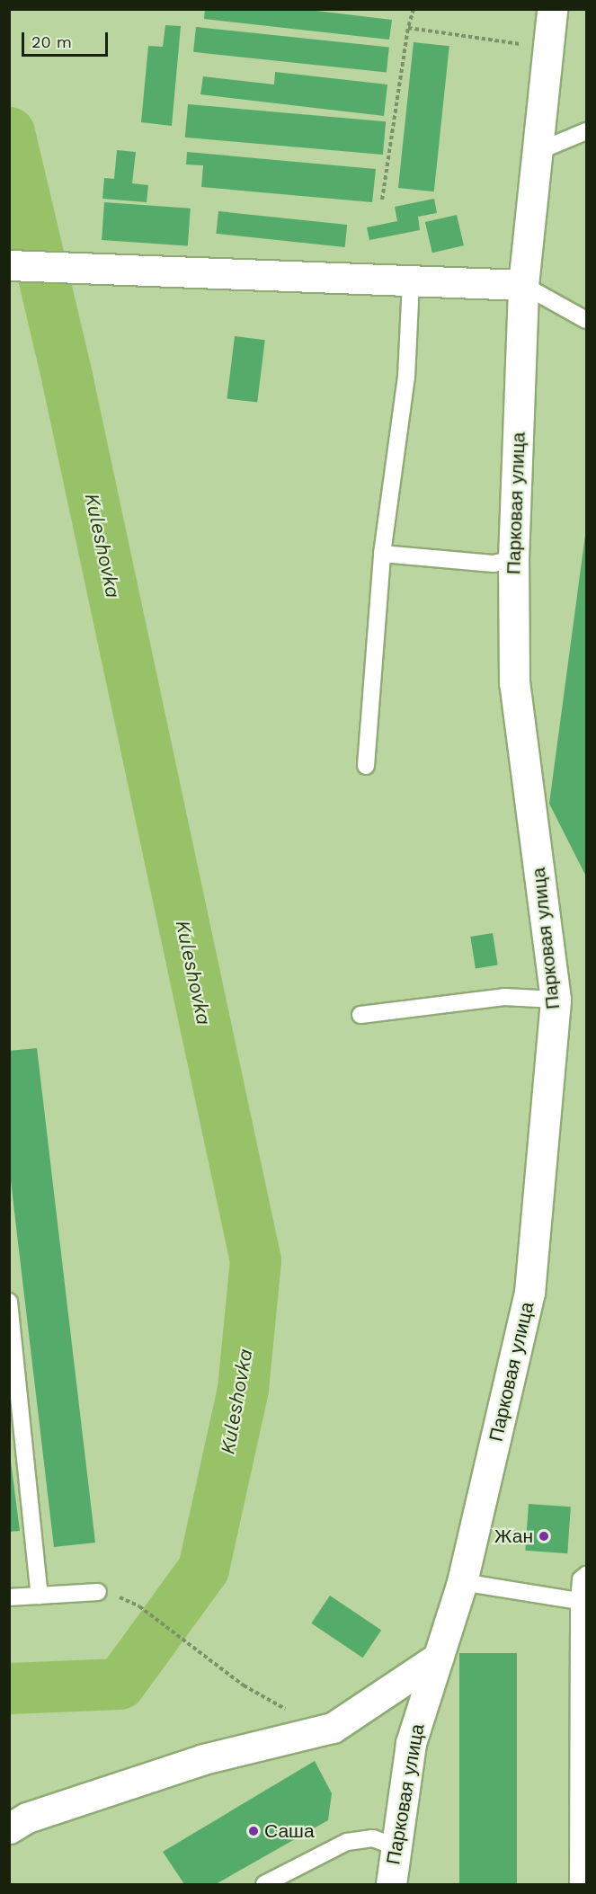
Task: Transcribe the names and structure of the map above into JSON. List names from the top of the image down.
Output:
{
  "streets": {
    "street": ["Парковая улица"]
  },
  "water": ["Kuleshovka"],
  "places": ["Жан", "Саша"],
  "scale_bar": "20 m"
}
